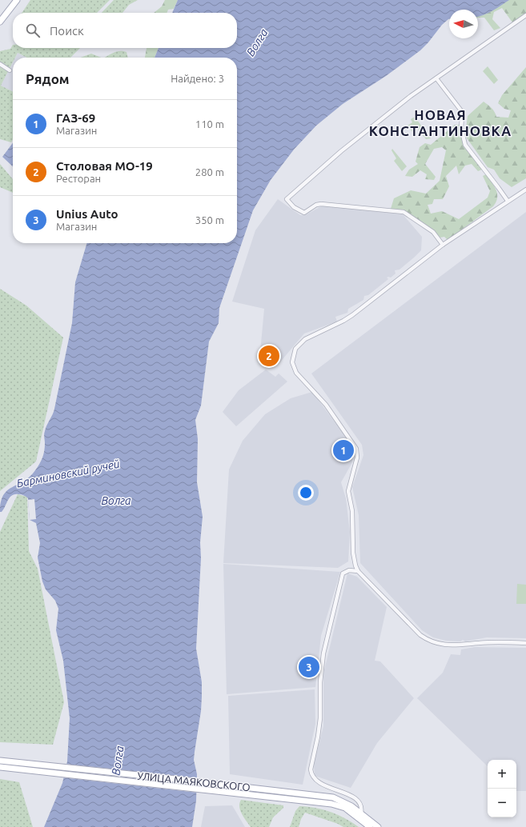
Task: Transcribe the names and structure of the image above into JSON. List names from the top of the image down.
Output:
{
  "streets": {
    "main road": ["УЛИЦА МАЯКОВСКОГО"]
  },
  "districts": ["НОВАЯ КОНСТАНТИНОВКА"],
  "water": ["Волга", "Барминовский ручей"],
  "north": "left",
  "page": {
    "search": "Поиск",
    "heading": ["Рядом", "Найдено: 3"],
    "list": [
      {
        "mark": "1",
        "name": "ГАЗ-69",
        "note": "Магазин",
        "value": "110 m"
      },
      {
        "mark": "2",
        "name": "Столовая МО-19",
        "note": "Ресторан",
        "value": "280 m"
      },
      {
        "mark": "3",
        "name": "Unius Auto",
        "note": "Магазин",
        "value": "350 m"
      }
    ],
    "pins": ["2", "1", "3"],
    "map_buttons": ["+", "−"]
  }
}
